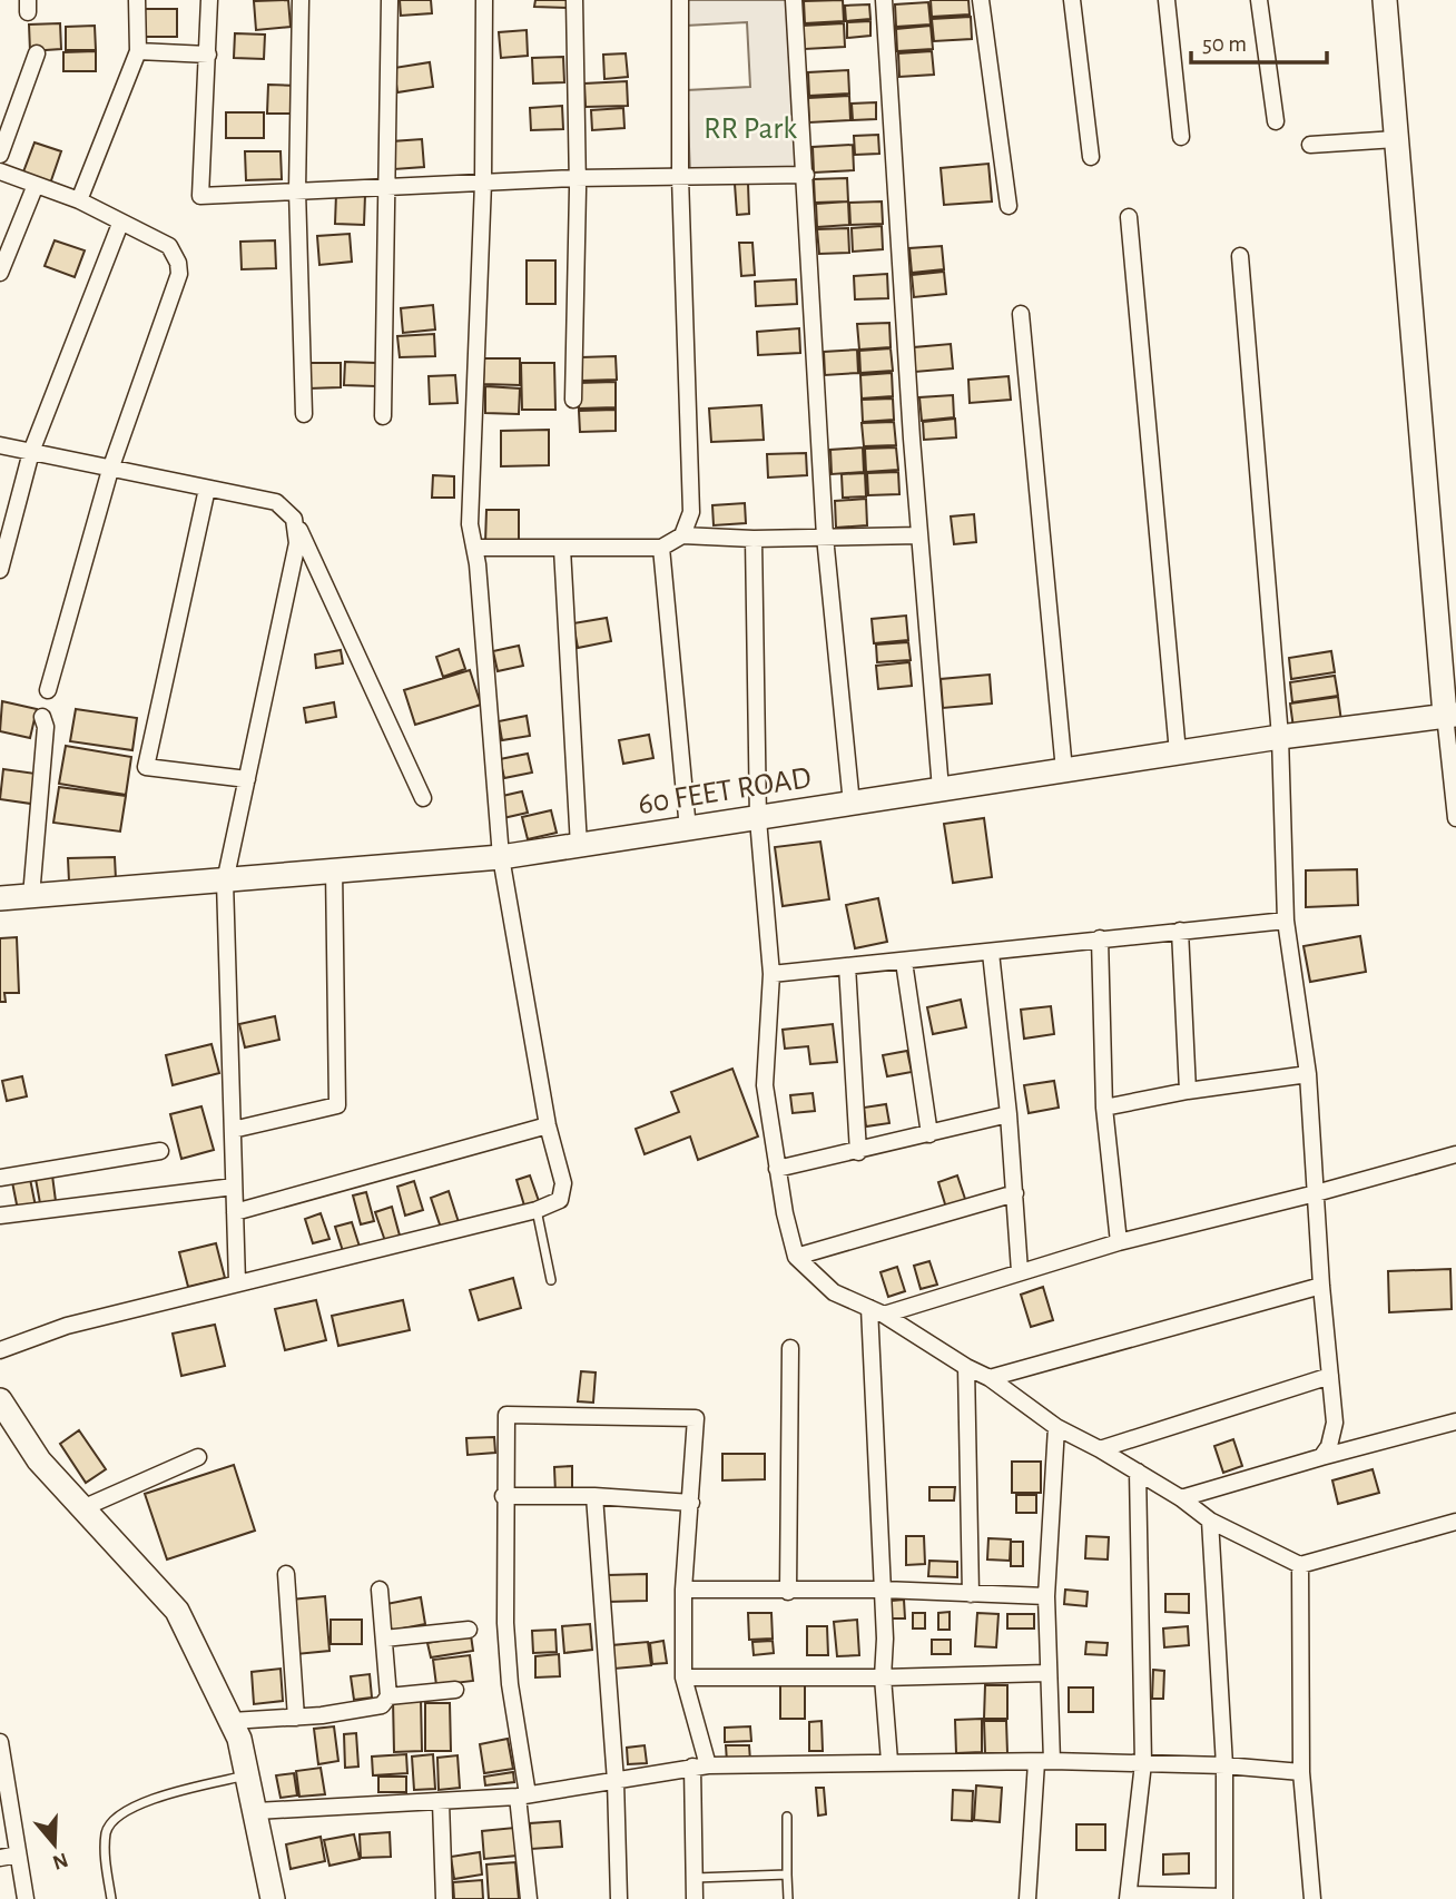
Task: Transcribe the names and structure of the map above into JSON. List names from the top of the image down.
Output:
{
  "streets": {
    "street": ["60 FEET ROAD"]
  },
  "parks": ["RR Park"],
  "scale_bar": "50 m",
  "north": "bottom"
}
